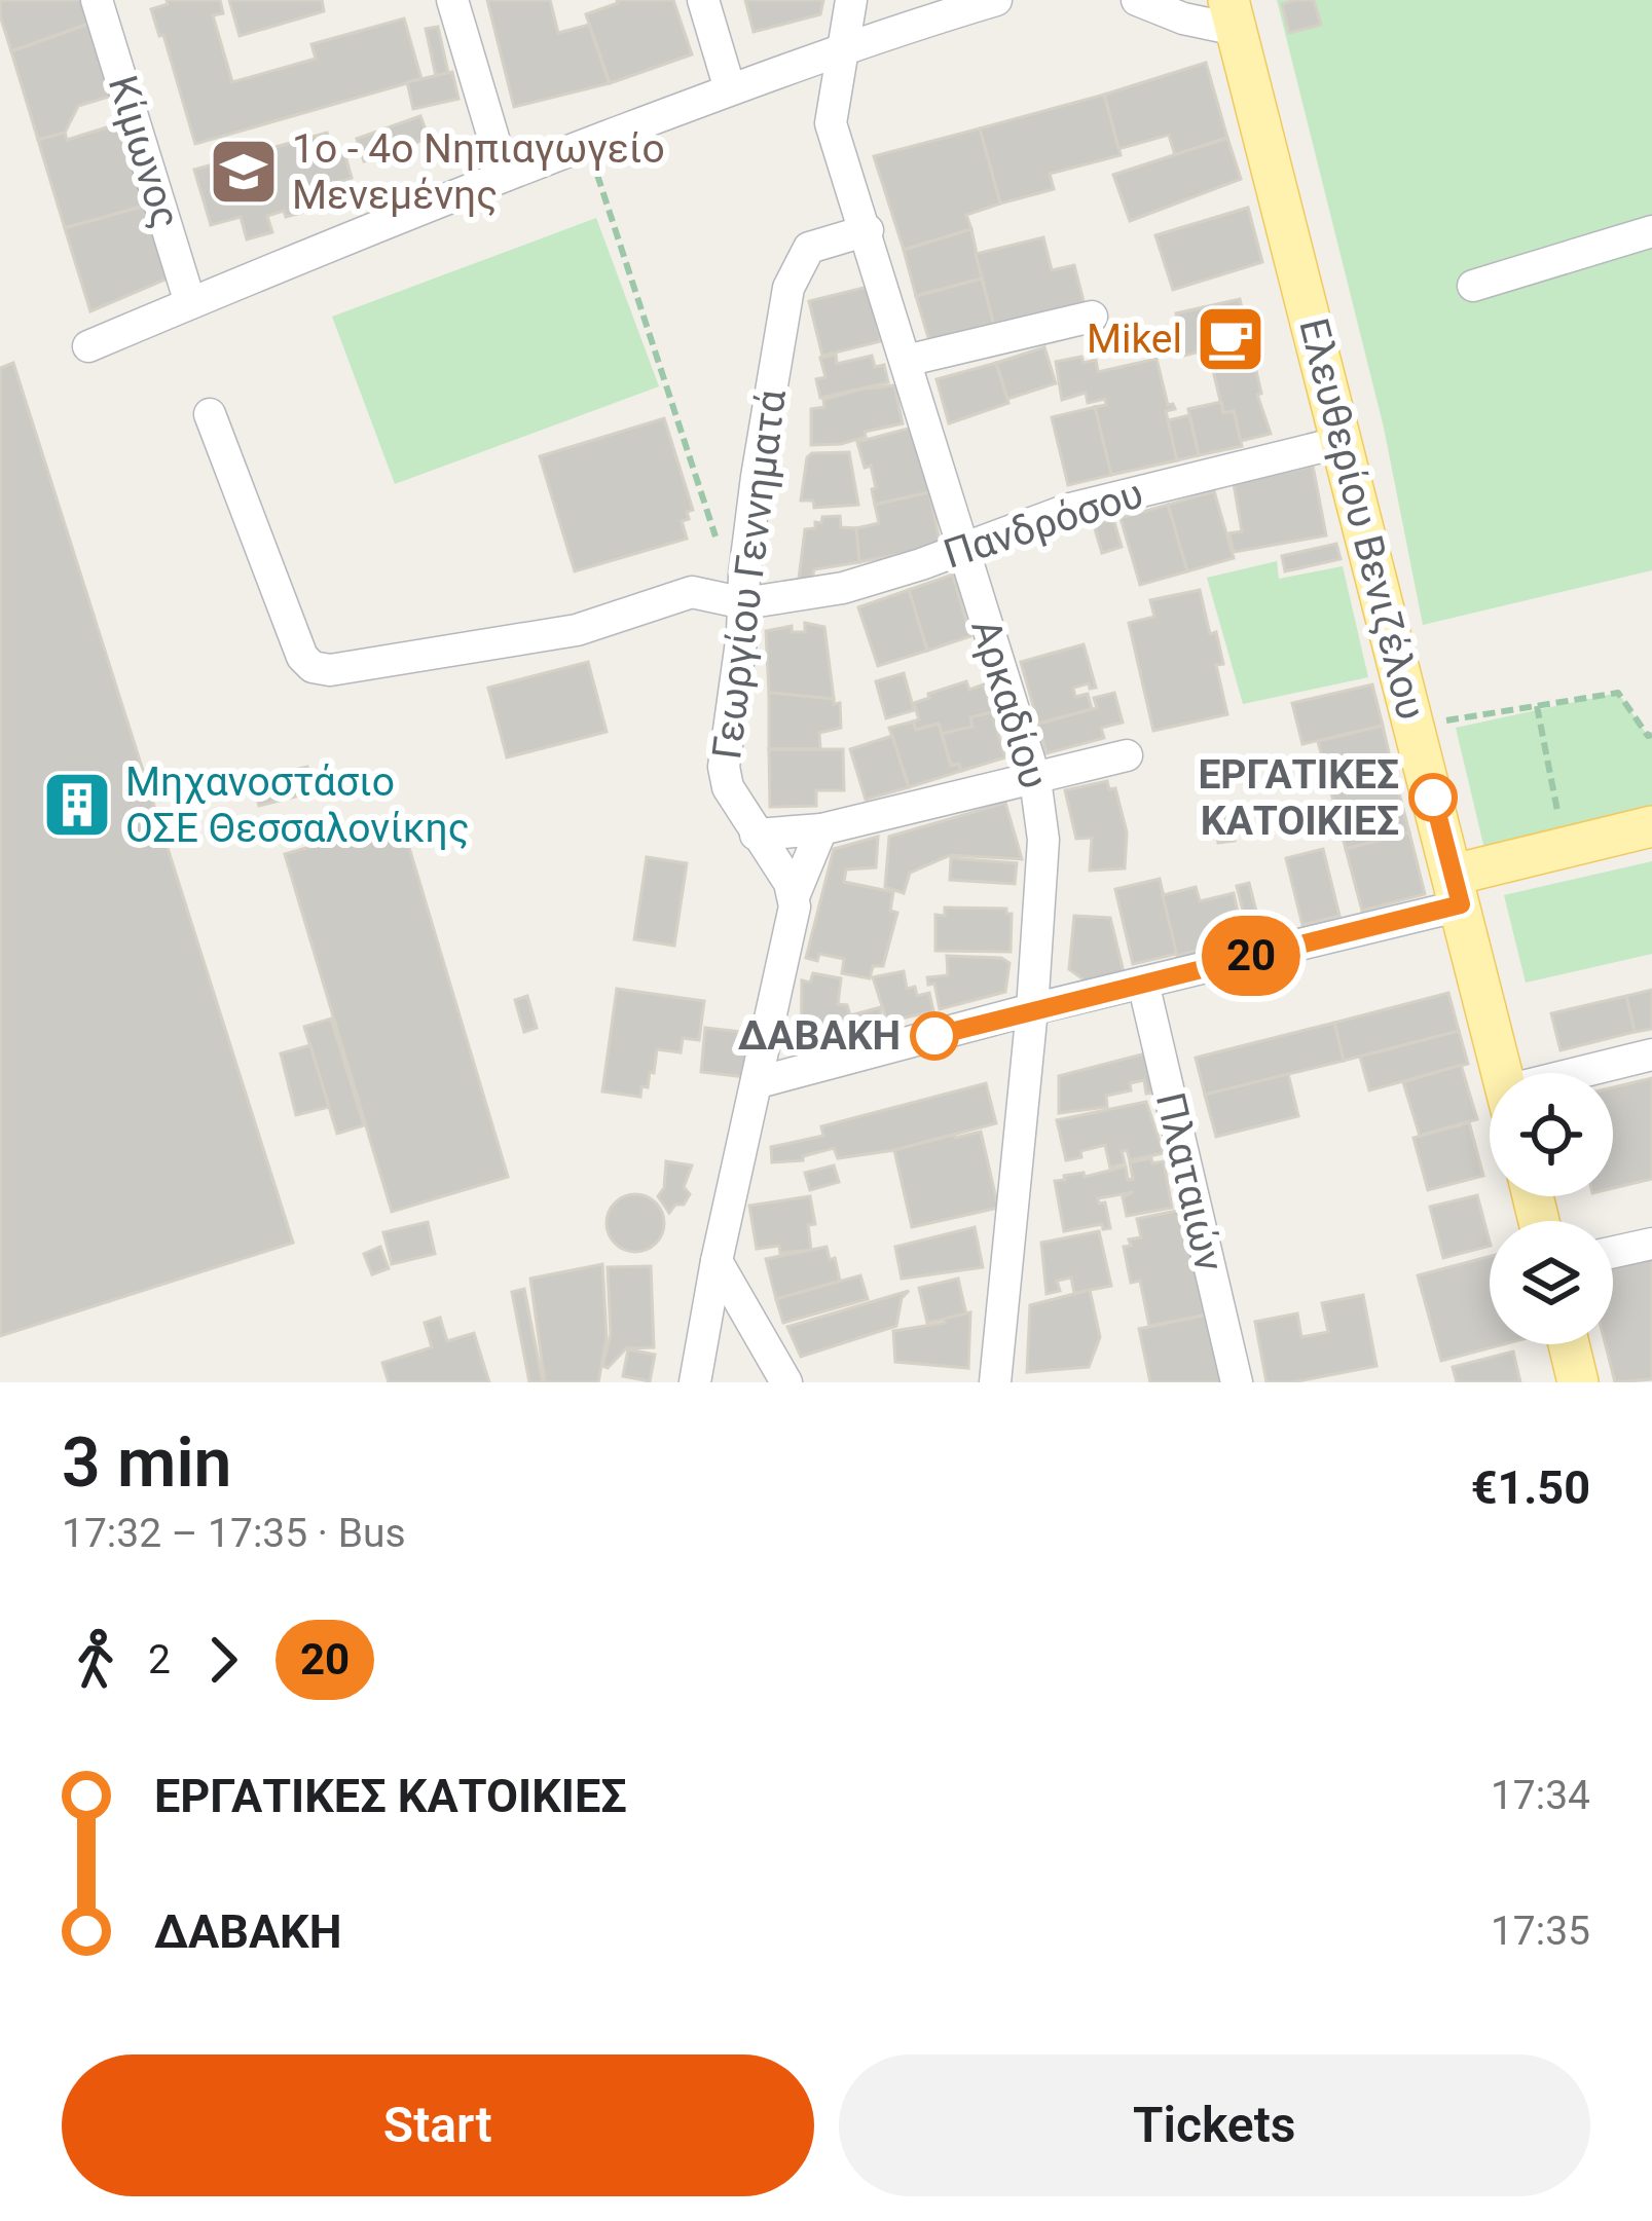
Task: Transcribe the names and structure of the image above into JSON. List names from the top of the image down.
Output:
{
  "streets": {
    "main road": ["Ελευθερίου Βενιζέλου"],
    "street": [
      "Κίμωνος",
      "Πανδρόσου",
      "Γεωργίου Γεννηματά",
      "Αρκαδίου",
      "Πλαταιών"
    ]
  },
  "crossings": [
    ["Ελευθερίου Βενιζέλου", "Πανδρόσου"],
    ["Πανδρόσου", "Γεωργίου Γεννηματά"],
    ["Πανδρόσου", "Αρκαδίου"],
    ["Γεωργίου Γεννηματά", "Αρκαδίου"]
  ],
  "places": {
    "school or university": ["1o - 4o Νηπιαγωγείο Μενεμένης"],
    "cafe": ["Mikel"],
    "other": ["ΕΡΓΑΤΙΚΕΣ ΚΑΤΟΙΚΙΕΣ", "ΔΑΒΑΚΗ"],
    "building": ["Μηχανοστάσιο ΟΣΕ Θεσσαλονίκης"]
  },
  "lines": ["bus line 20"],
  "page": {
    "on_map": "20",
    "heading": ["3 min", "17:32 – 17:35 · Bus", "€1.50"],
    "legs": ["2", "20"],
    "list": [
      {
        "name": "ΕΡΓΑΤΙΚΕΣ ΚΑΤΟΙΚΙΕΣ",
        "value": "17:34"
      },
      {
        "name": "ΔΑΒΑΚΗ",
        "value": "17:35"
      }
    ],
    "buttons": ["Start", "Tickets"]
  }
}
